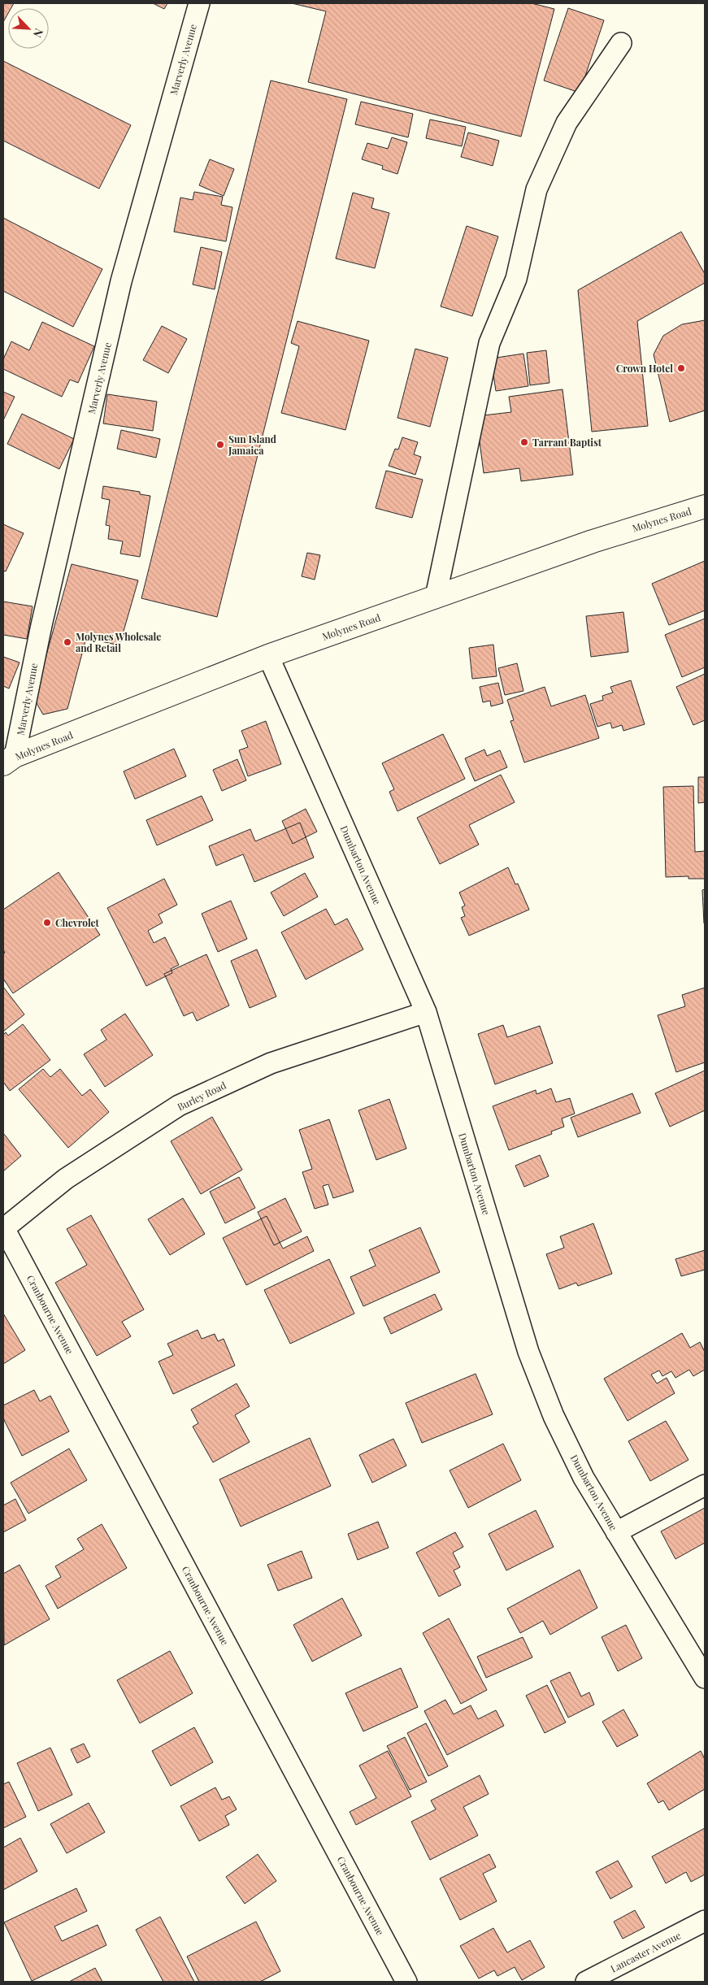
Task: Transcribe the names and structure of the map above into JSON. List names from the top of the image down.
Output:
{
  "streets": {
    "main road": ["Molynes Road"],
    "street": [
      "Marverly Avenue",
      "Dumbarton Avenue",
      "Burley Road",
      "Cranbourne Avenue",
      "Lancaster Avenue"
    ]
  },
  "crossings": [
    ["Marverly Avenue", "Molynes Road"],
    ["Molynes Road", "Dumbarton Avenue"],
    ["Dumbarton Avenue", "Burley Road"],
    ["Burley Road", "Cranbourne Avenue"]
  ],
  "places": [
    "Crown Hotel",
    "Tarrant Baptist",
    "Sun Island Jamaica",
    "Molynes Wholesale and Retail",
    "Chevrolet"
  ],
  "north": "bottom right"
}
